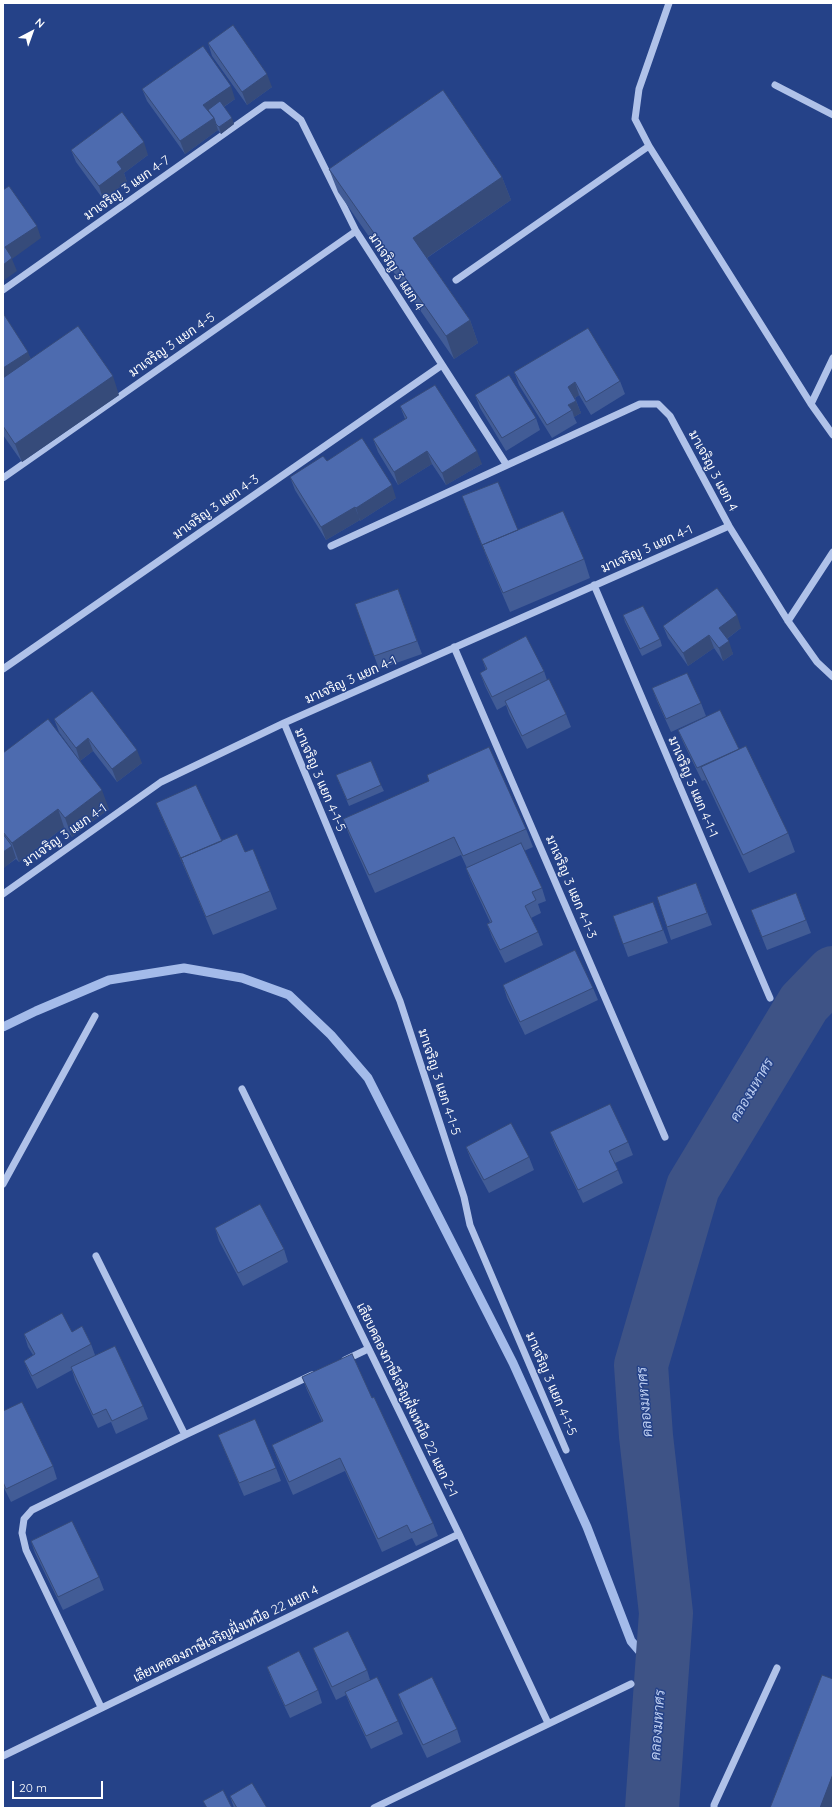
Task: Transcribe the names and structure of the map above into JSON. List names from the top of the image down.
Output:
{
  "streets": {
    "street": [
      "มาเจริญ 3 แยก 4-7",
      "มาเจริญ 3 แยก 4",
      "มาเจริญ 3 แยก 4-5",
      "มาเจริญ 3 แยก 4-3",
      "มาเจริญ 3 แยก 4-1",
      "มาเจริญ 3 แยก 4-1-5",
      "มาเจริญ 3 แยก 4-1-1",
      "มาเจริญ 3 แยก 4-1-3",
      "เลียบคลองภาษีเจริญฝั่งเหนือ 22 แยก 2-1",
      "เลียบคลองภาษีเจริญฝั่งเหนือ 22 แยก 4"
    ]
  },
  "crossings": [
    ["มาเจริญ 3 แยก 4-7", "มาเจริญ 3 แยก 4"],
    ["มาเจริญ 3 แยก 4", "มาเจริญ 3 แยก 4-5"],
    ["มาเจริญ 3 แยก 4", "มาเจริญ 3 แยก 4-3"],
    ["มาเจริญ 3 แยก 4", "มาเจริญ 3 แยก 4-1"],
    ["มาเจริญ 3 แยก 4-1", "มาเจริญ 3 แยก 4-1-5"],
    ["มาเจริญ 3 แยก 4-1", "มาเจริญ 3 แยก 4-1-1"],
    ["มาเจริญ 3 แยก 4-1", "มาเจริญ 3 แยก 4-1-3"],
    ["เลียบคลองภาษีเจริญฝั่งเหนือ 22 แยก 2-1", "เลียบคลองภาษีเจริญฝั่งเหนือ 22 แยก 4"]
  ],
  "water": ["คลองมหาศร"],
  "scale_bar": "20 m",
  "north": "top right"
}
